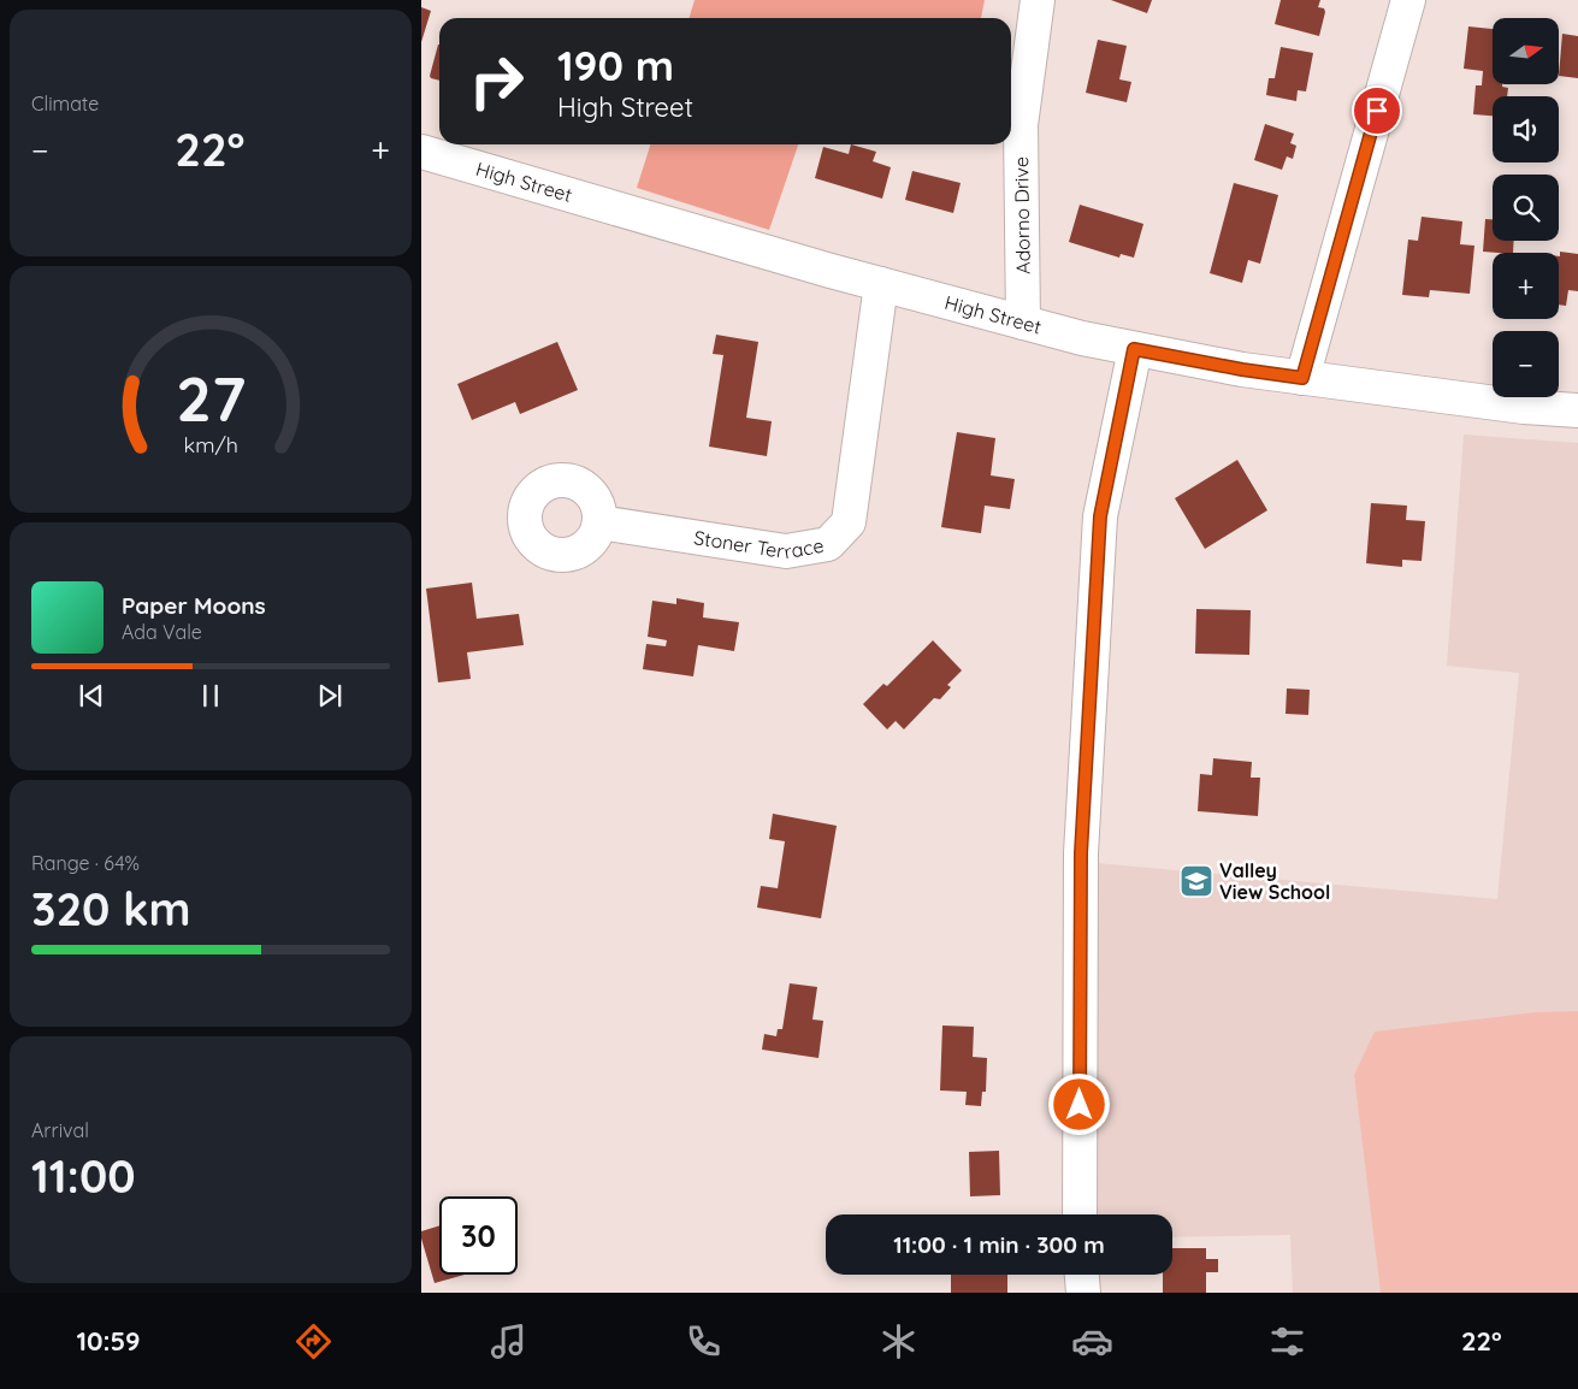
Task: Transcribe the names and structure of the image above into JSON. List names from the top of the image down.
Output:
{
  "streets": {
    "street": ["High Street", "Adorno Drive", "Stoner Terrace"]
  },
  "crossings": [
    ["High Street", "Adorno Drive"],
    ["High Street", "Stoner Terrace"]
  ],
  "places": {
    "school or university": ["Valley View School"]
  },
  "north": "right",
  "page": {
    "tile": [
      "Climate",
      ["Range · 64%", "320 km"],
      ["Arrival", "11:00"]
    ],
    "map_buttons": ["+", "−"],
    "turn": ["190 m", "High Street"],
    "heat": ["−", "22°", "+"],
    "song": ["Paper Moons", "Ada Vale"],
    "limit": "30",
    "trip": "11:00 · 1 min · 300 m",
    "tabs": ["10:59", "22°"],
    "gauge": ["27", "km/h"]
  }
}
